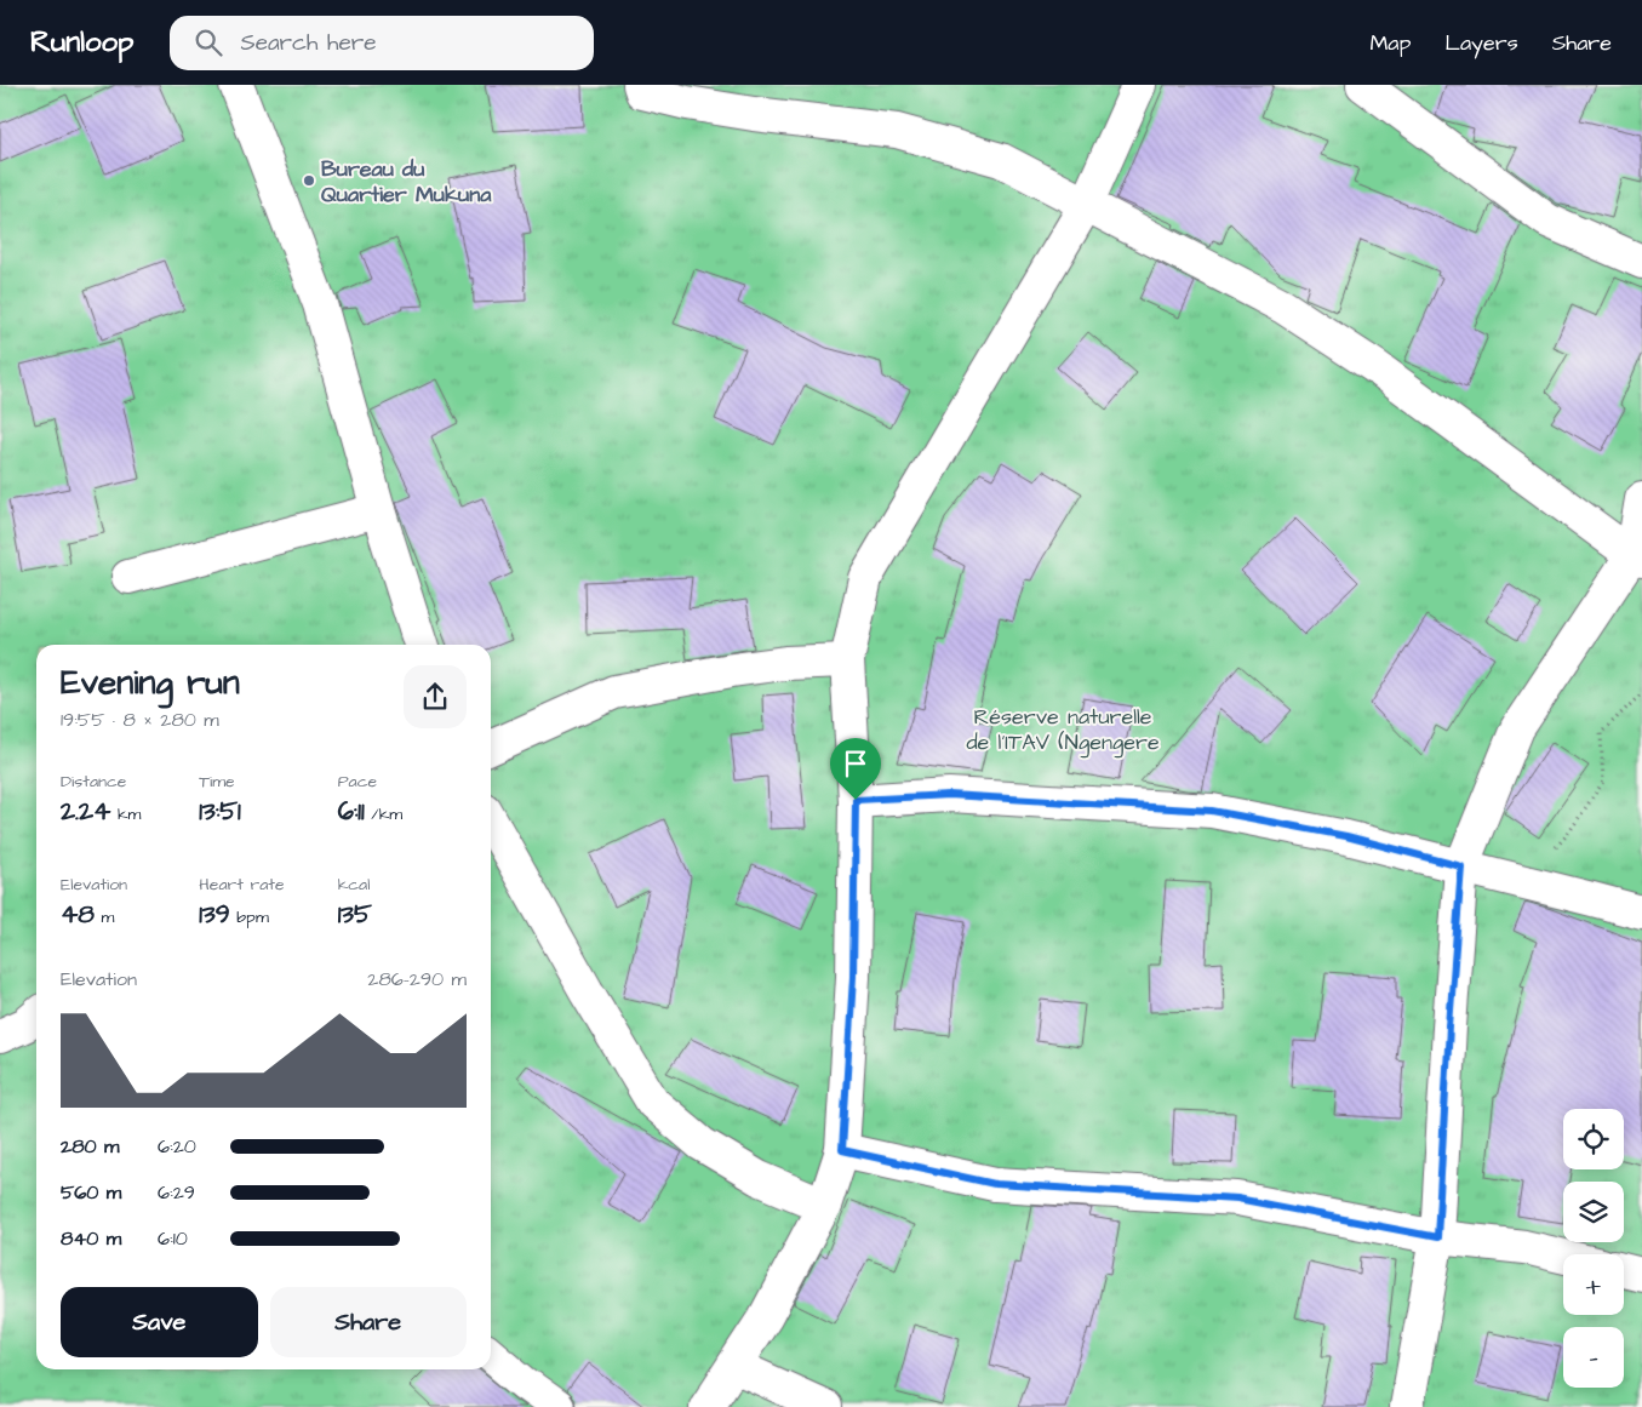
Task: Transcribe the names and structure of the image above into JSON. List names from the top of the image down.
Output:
{
  "parks": ["Réserve naturelle de l'ITAV (Ngengere"],
  "places": ["Bureau du Quartier Mukuna"],
  "page": {
    "header": "Runloop",
    "search": "Search here",
    "nav": ["Map", "Layers", "Share"],
    "heading": ["Evening run", "19:55 · 8 × 280 m"],
    "stats": [
      ["Distance", "2.24 km"],
      ["Time", "13:51"],
      ["Pace", "6:11 /km"],
      ["Elevation", "48 m"],
      ["Heart rate", "139 bpm"],
      ["kcal", "135"]
    ],
    "chart": ["Elevation", "286–290 m"],
    "map_buttons": ["+", "−"],
    "list": [
      {
        "name": "280 m",
        "note": "6:20"
      },
      {
        "name": "560 m",
        "note": "6:29"
      },
      {
        "name": "840 m",
        "note": "6:10"
      }
    ],
    "buttons": ["Save", "Share"]
  }
}
